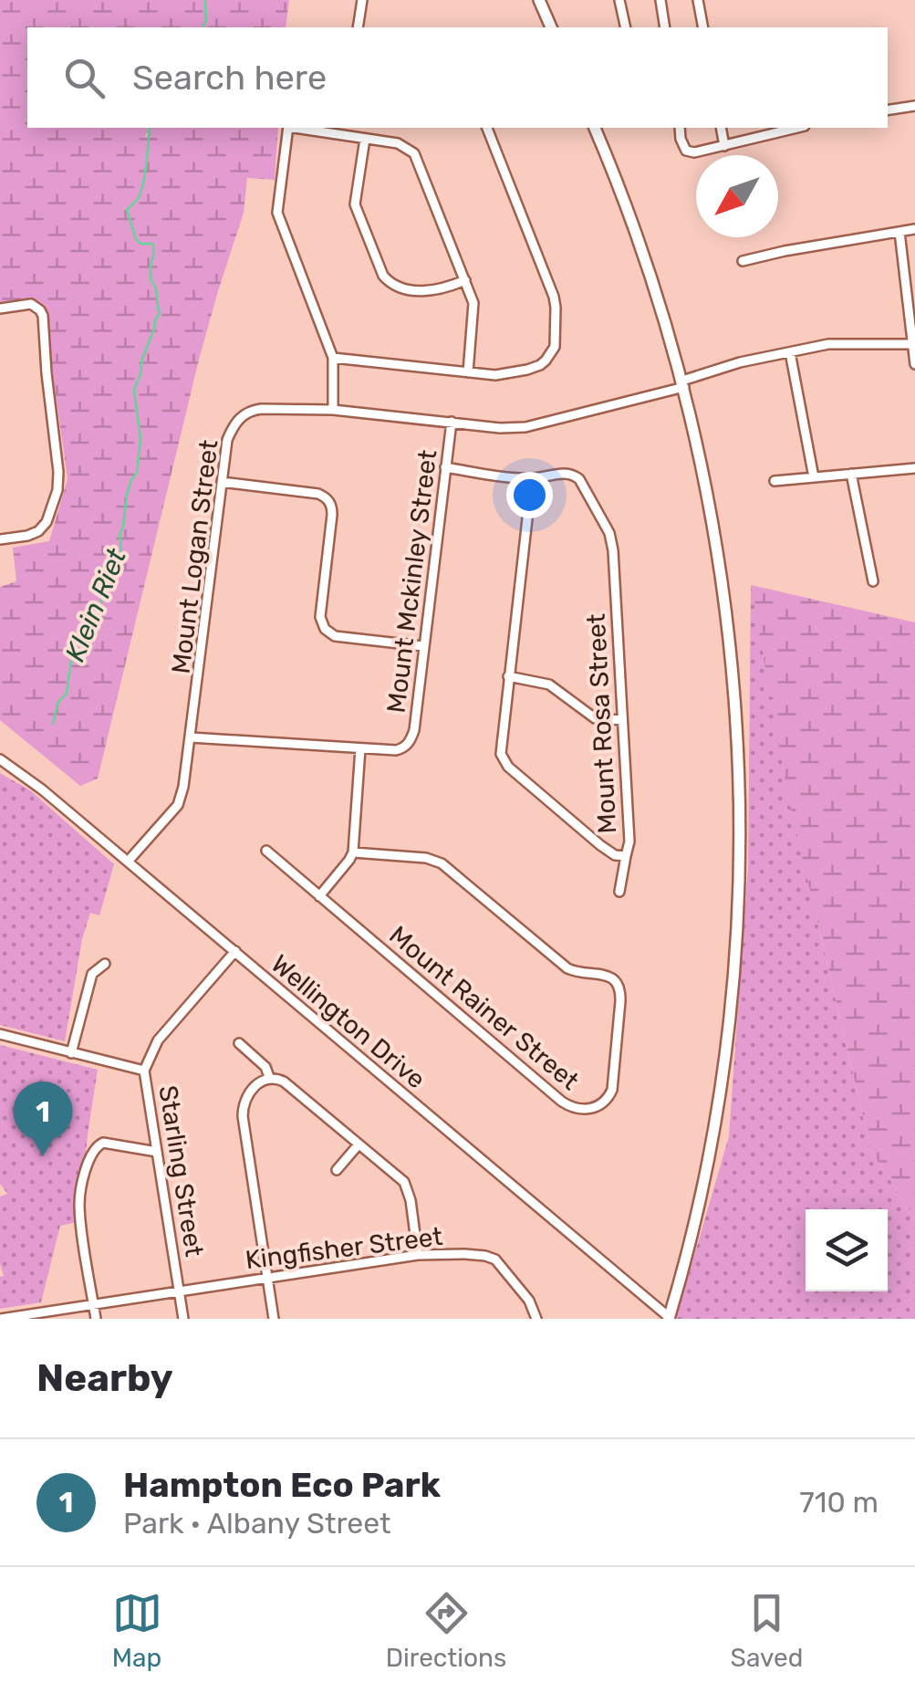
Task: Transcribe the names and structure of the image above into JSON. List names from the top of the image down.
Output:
{
  "streets": {
    "street": [
      "Mount Logan Street",
      "Mount Mckinley Street",
      "Mount Rosa Street",
      "Mount Rainer Street",
      "Wellington Drive",
      "Starling Street",
      "Kingfisher Street"
    ]
  },
  "crossings": [
    ["Mount Logan Street", "Mount Mckinley Street"],
    ["Mount Logan Street", "Wellington Drive"],
    ["Mount Mckinley Street", "Mount Rosa Street"],
    ["Wellington Drive", "Starling Street"],
    ["Starling Street", "Kingfisher Street"]
  ],
  "water": ["Klein Riet"],
  "north": "bottom left",
  "page": {
    "search": "Search here",
    "pins": "1",
    "heading": "Nearby",
    "list": [
      {
        "mark": "1",
        "name": "Hampton Eco Park",
        "note": "Park · Albany Street",
        "value": "710 m"
      }
    ],
    "nav": ["Map", "Directions", "Saved"]
  }
}
